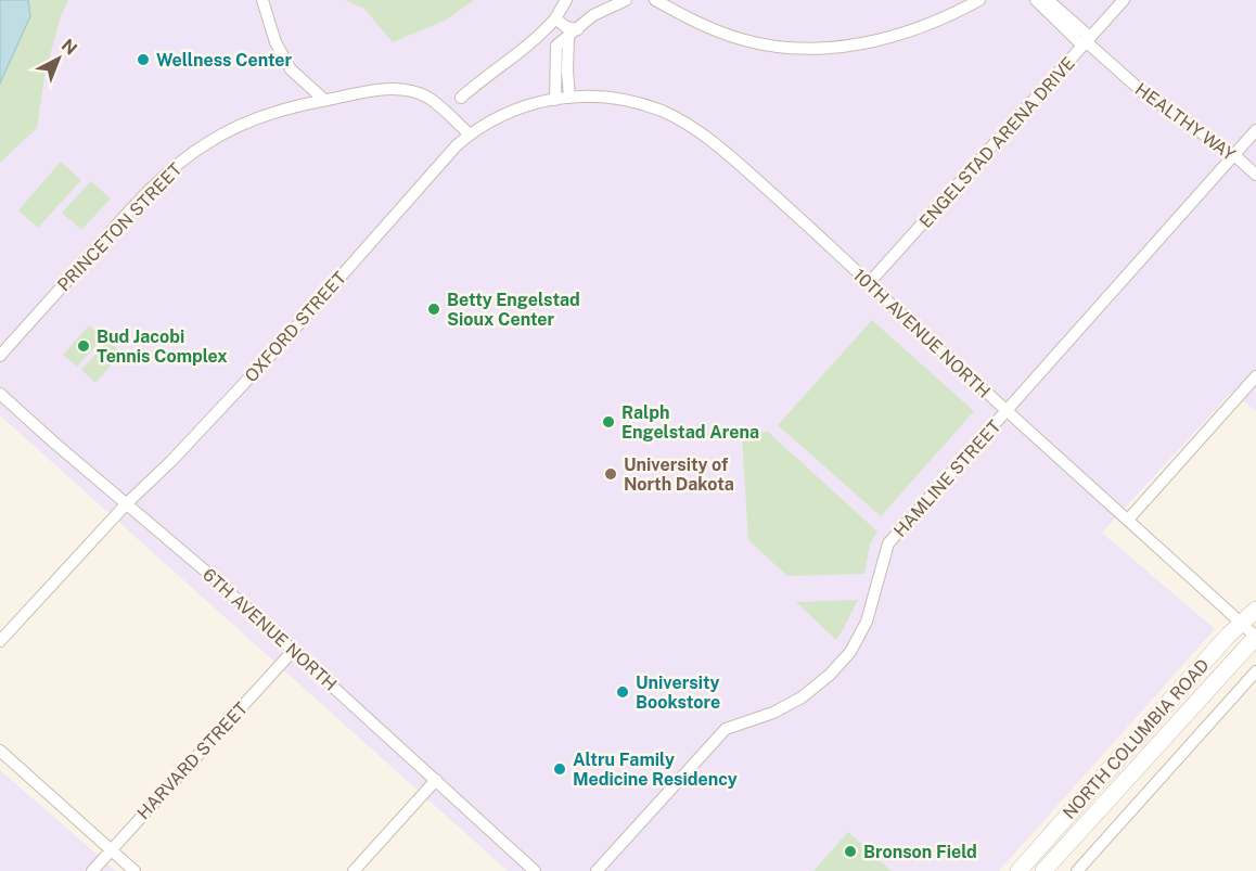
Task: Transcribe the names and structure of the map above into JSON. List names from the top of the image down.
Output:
{
  "streets": {
    "main road": ["NORTH COLUMBIA ROAD"],
    "street": [
      "HEALTHY WAY",
      "ENGELSTAD ARENA DRIVE",
      "PRINCETON STREET",
      "OXFORD STREET",
      "10TH AVENUE NORTH",
      "HAMLINE STREET",
      "6TH AVENUE NORTH",
      "HARVARD STREET"
    ]
  },
  "crossings": [
    ["HEALTHY WAY", "ENGELSTAD ARENA DRIVE"],
    ["HEALTHY WAY", "HAMLINE STREET"],
    ["ENGELSTAD ARENA DRIVE", "10TH AVENUE NORTH"],
    ["PRINCETON STREET", "OXFORD STREET"],
    ["OXFORD STREET", "10TH AVENUE NORTH"],
    ["OXFORD STREET", "6TH AVENUE NORTH"],
    ["10TH AVENUE NORTH", "HAMLINE STREET"],
    ["10TH AVENUE NORTH", "NORTH COLUMBIA ROAD"],
    ["6TH AVENUE NORTH", "HARVARD STREET"]
  ],
  "places": [
    "Wellness Center",
    "Betty Engelstad Sioux Center",
    "Bud Jacobi Tennis Complex",
    "Ralph Engelstad Arena",
    "University of North Dakota",
    "University Bookstore",
    "Altru Family Medicine Residency",
    "Bronson Field"
  ],
  "north": "top right"
}
